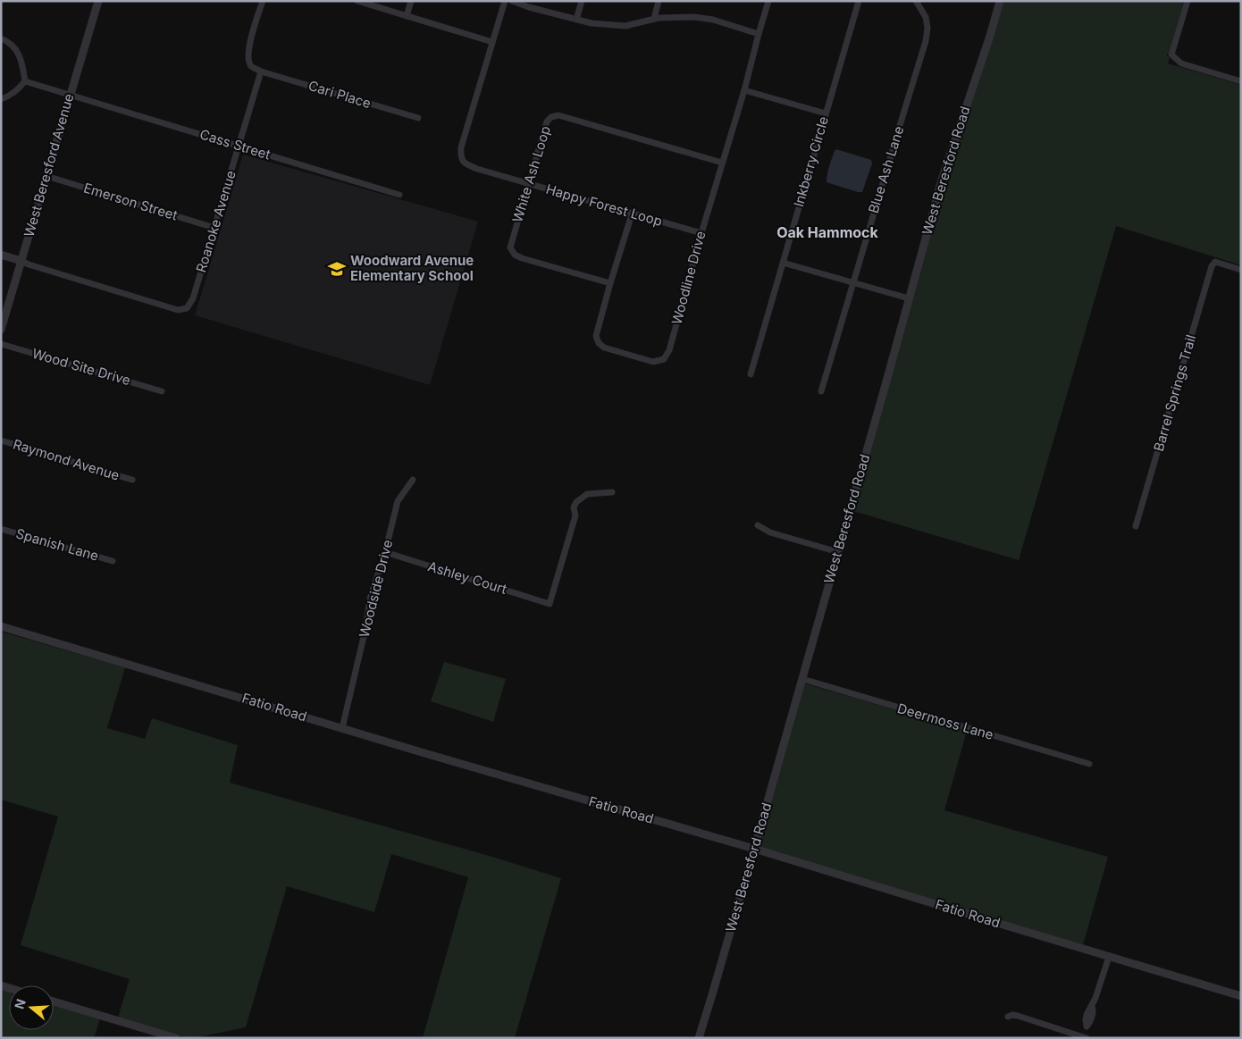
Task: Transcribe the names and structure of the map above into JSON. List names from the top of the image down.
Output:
{
  "streets": {
    "street": [
      "Cari Place",
      "Cass Street",
      "Inkberry Circle",
      "West Beresford Avenue",
      "Blue Ash Lane",
      "West Beresford Road",
      "White Ash Loop",
      "Emerson Street",
      "Happy Forest Loop",
      "Roanoke Avenue",
      "Woodline Drive",
      "Wood Site Drive",
      "Barrel Springs Trail",
      "Raymond Avenue",
      "Spanish Lane",
      "Ashley Court",
      "Woodside Drive",
      "Fatio Road",
      "Deermoss Lane"
    ]
  },
  "crossings": [
    ["Cari Place", "Roanoke Avenue"],
    ["Cass Street", "West Beresford Avenue"],
    ["Cass Street", "Roanoke Avenue"],
    ["West Beresford Avenue", "Emerson Street"],
    ["West Beresford Avenue", "Roanoke Avenue"],
    ["West Beresford Road", "Fatio Road"],
    ["West Beresford Road", "Deermoss Lane"],
    ["White Ash Loop", "Happy Forest Loop"],
    ["White Ash Loop", "Woodline Drive"],
    ["Emerson Street", "Roanoke Avenue"],
    ["Happy Forest Loop", "Woodline Drive"],
    ["Ashley Court", "Woodside Drive"],
    ["Woodside Drive", "Fatio Road"]
  ],
  "districts": ["Oak Hammock"],
  "places": {
    "school or university": ["Woodward Avenue Elementary School"]
  },
  "north": "left"
}
